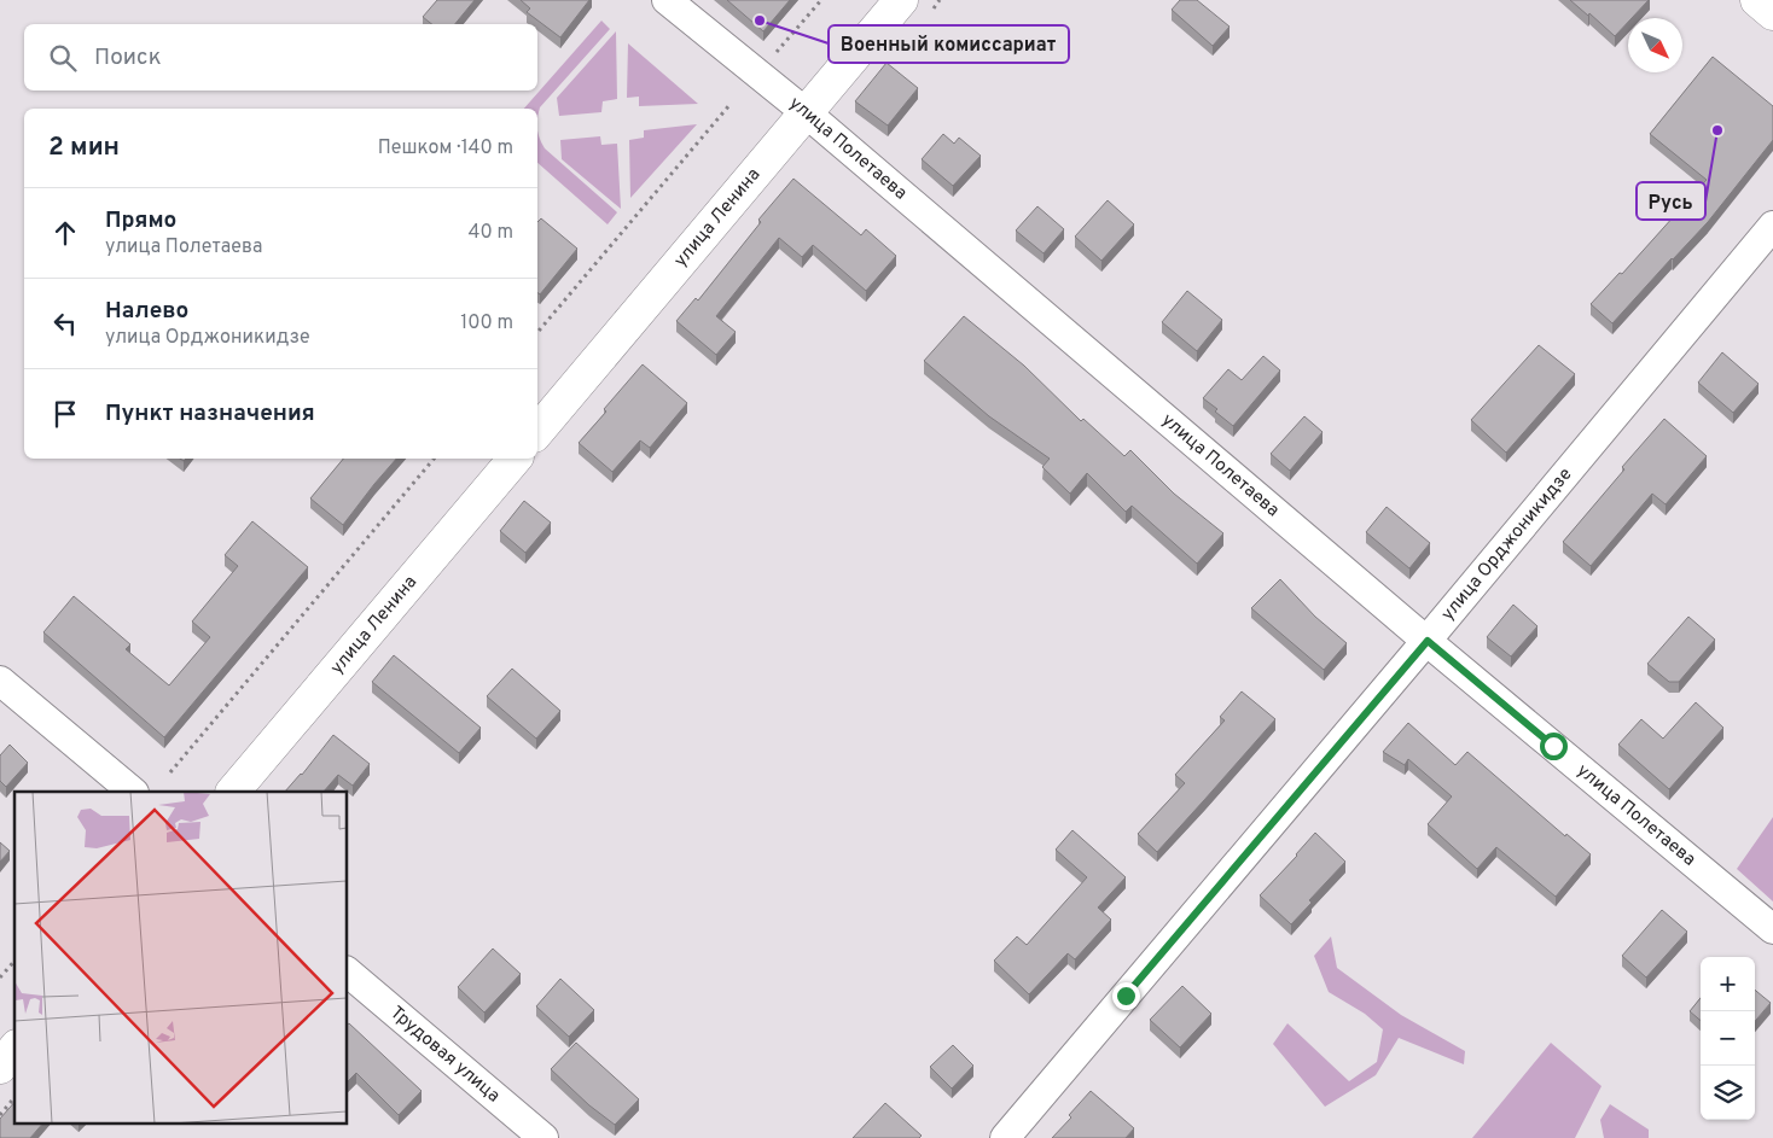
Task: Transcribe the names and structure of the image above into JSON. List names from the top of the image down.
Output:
{
  "streets": {
    "street": [
      "улица Полетаева",
      "улица Ленина",
      "улица Орджоникидзе",
      "Трудовая улица"
    ]
  },
  "crossings": [
    ["улица Полетаева", "улица Ленина"],
    ["улица Полетаева", "улица Орджоникидзе"]
  ],
  "places": ["Военный комиссариат", "Русь"],
  "north": "bottom right",
  "page": {
    "search": "Поиск",
    "heading": ["2 мин", "Пешком · 140 m"],
    "list": [
      ["Прямо", "улица Полетаева", "40 m"],
      ["Налево", "улица Орджоникидзе", "100 m"],
      "Пункт назначения"
    ],
    "map_buttons": ["+", "−"]
  }
}
